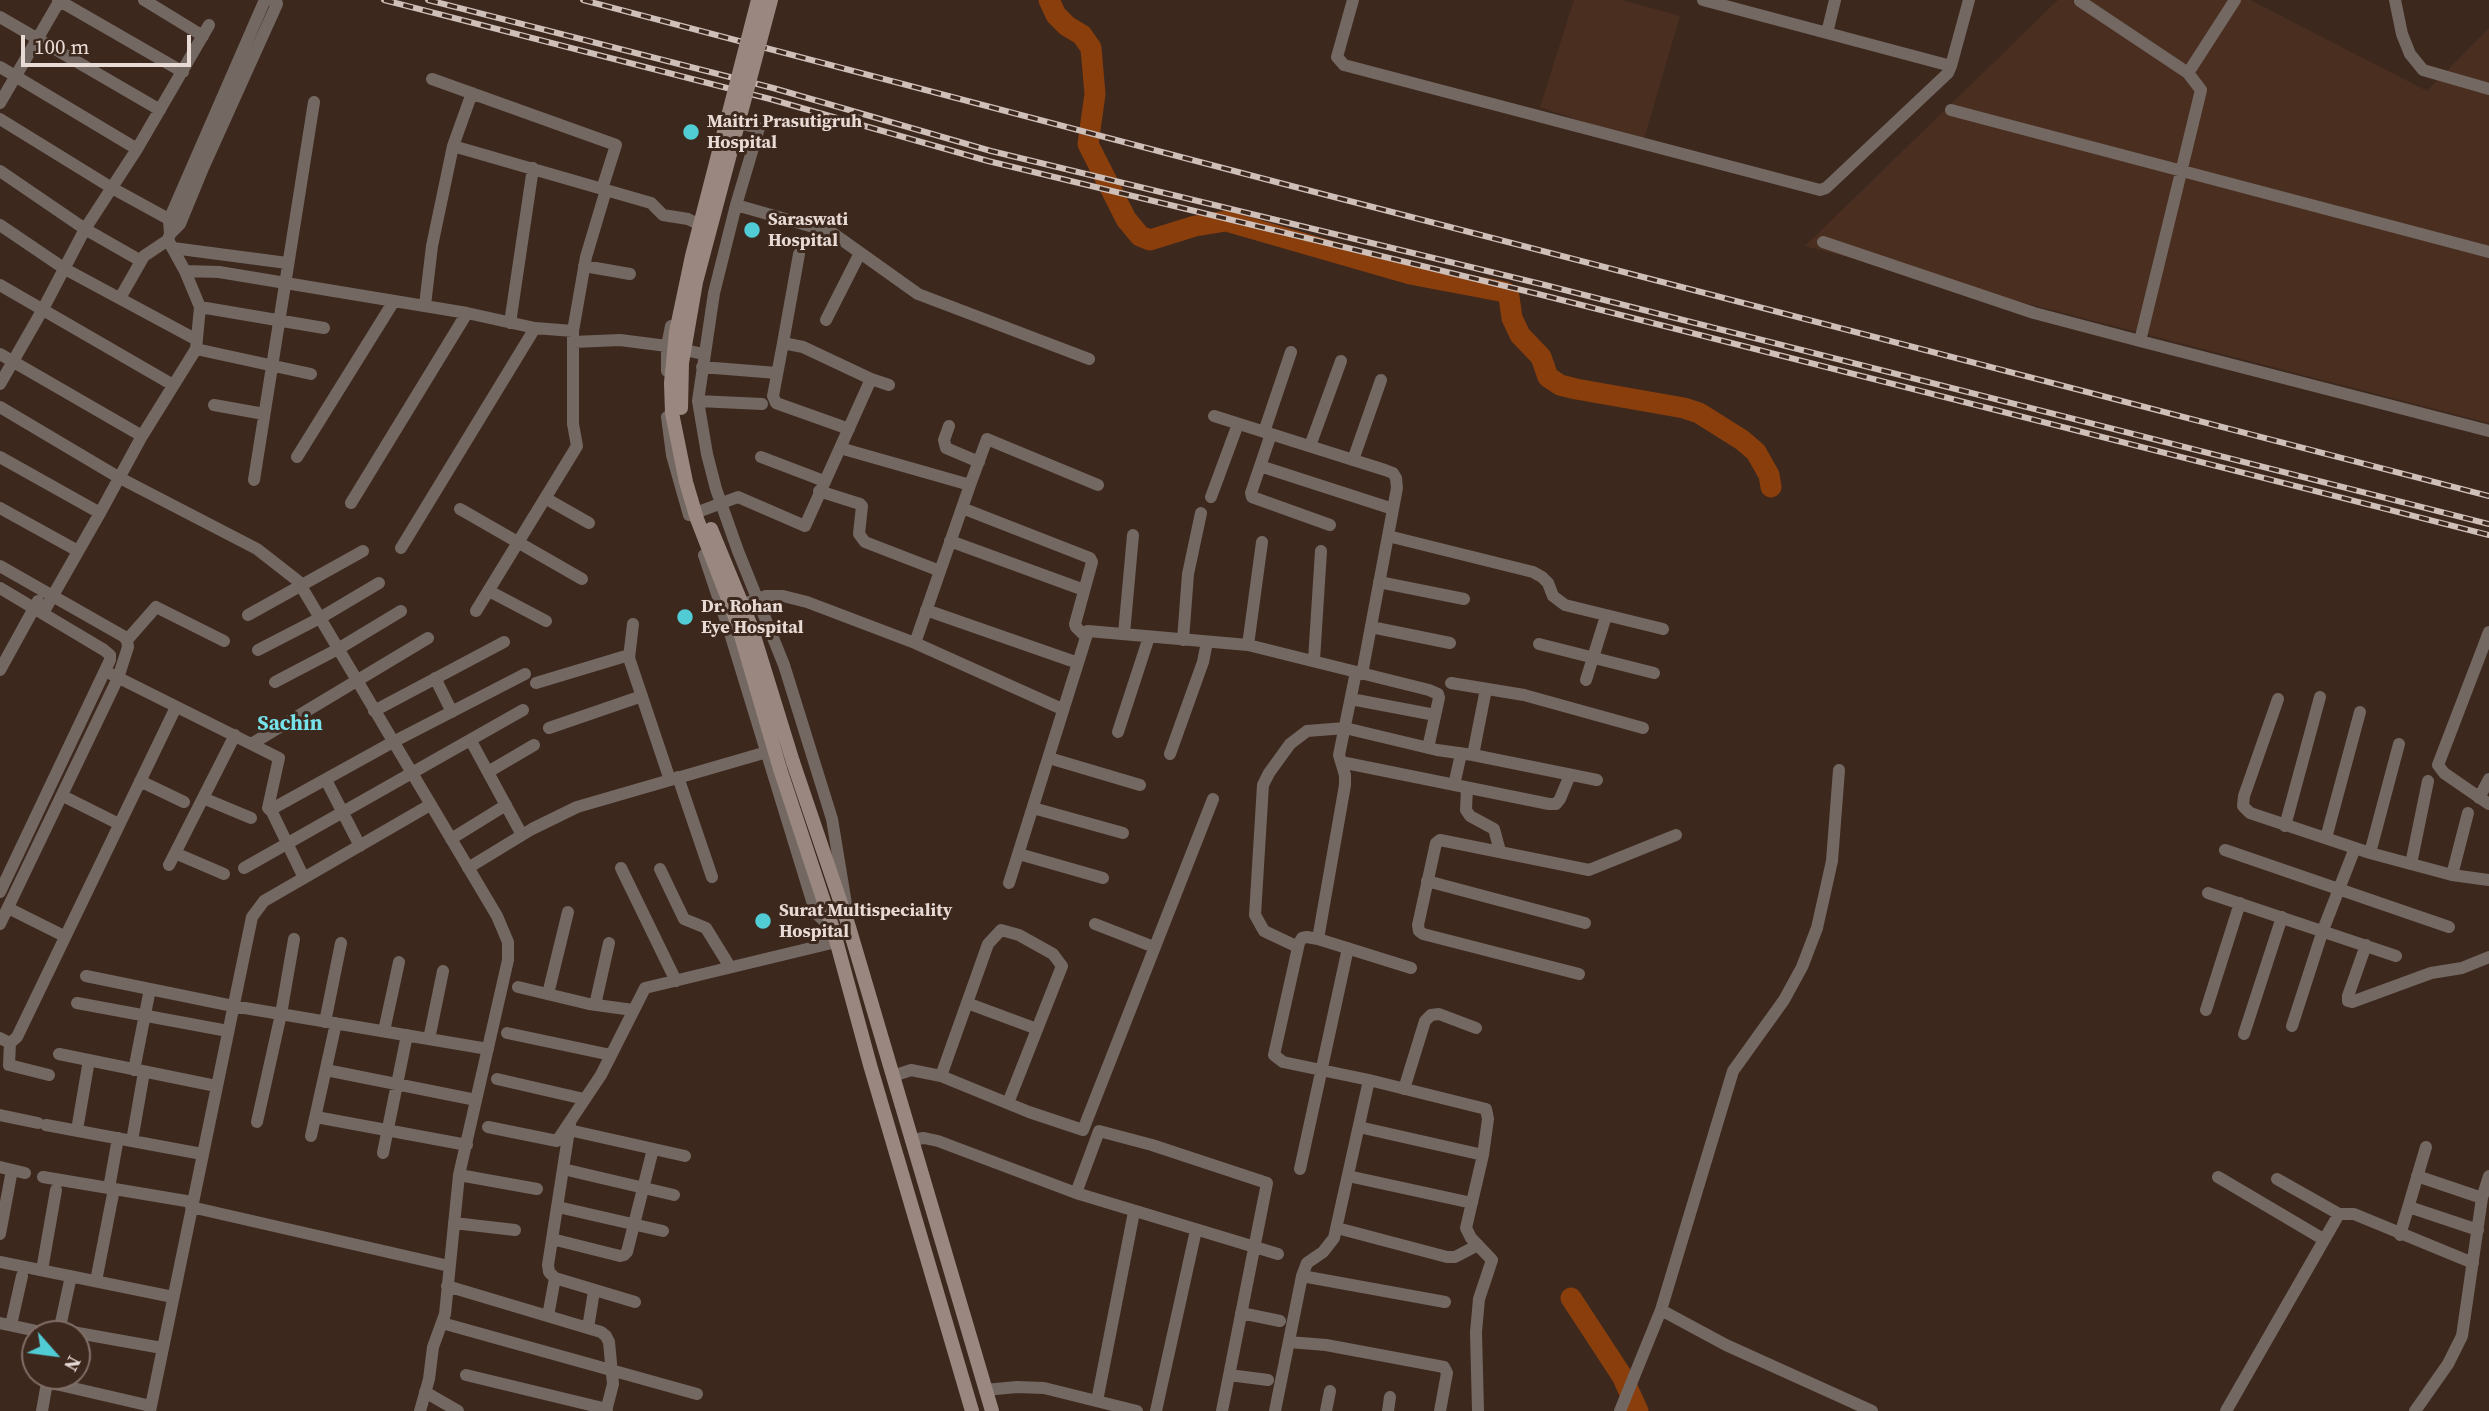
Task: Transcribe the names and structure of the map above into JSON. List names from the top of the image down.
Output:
{
  "districts": ["Sachin"],
  "places": [
    "Maitri Prasutigruh Hospital",
    "Saraswati Hospital",
    "Dr. Rohan Eye Hospital",
    "Surat Multispeciality Hospital"
  ],
  "scale_bar": "100 m",
  "north": "bottom right"
}
